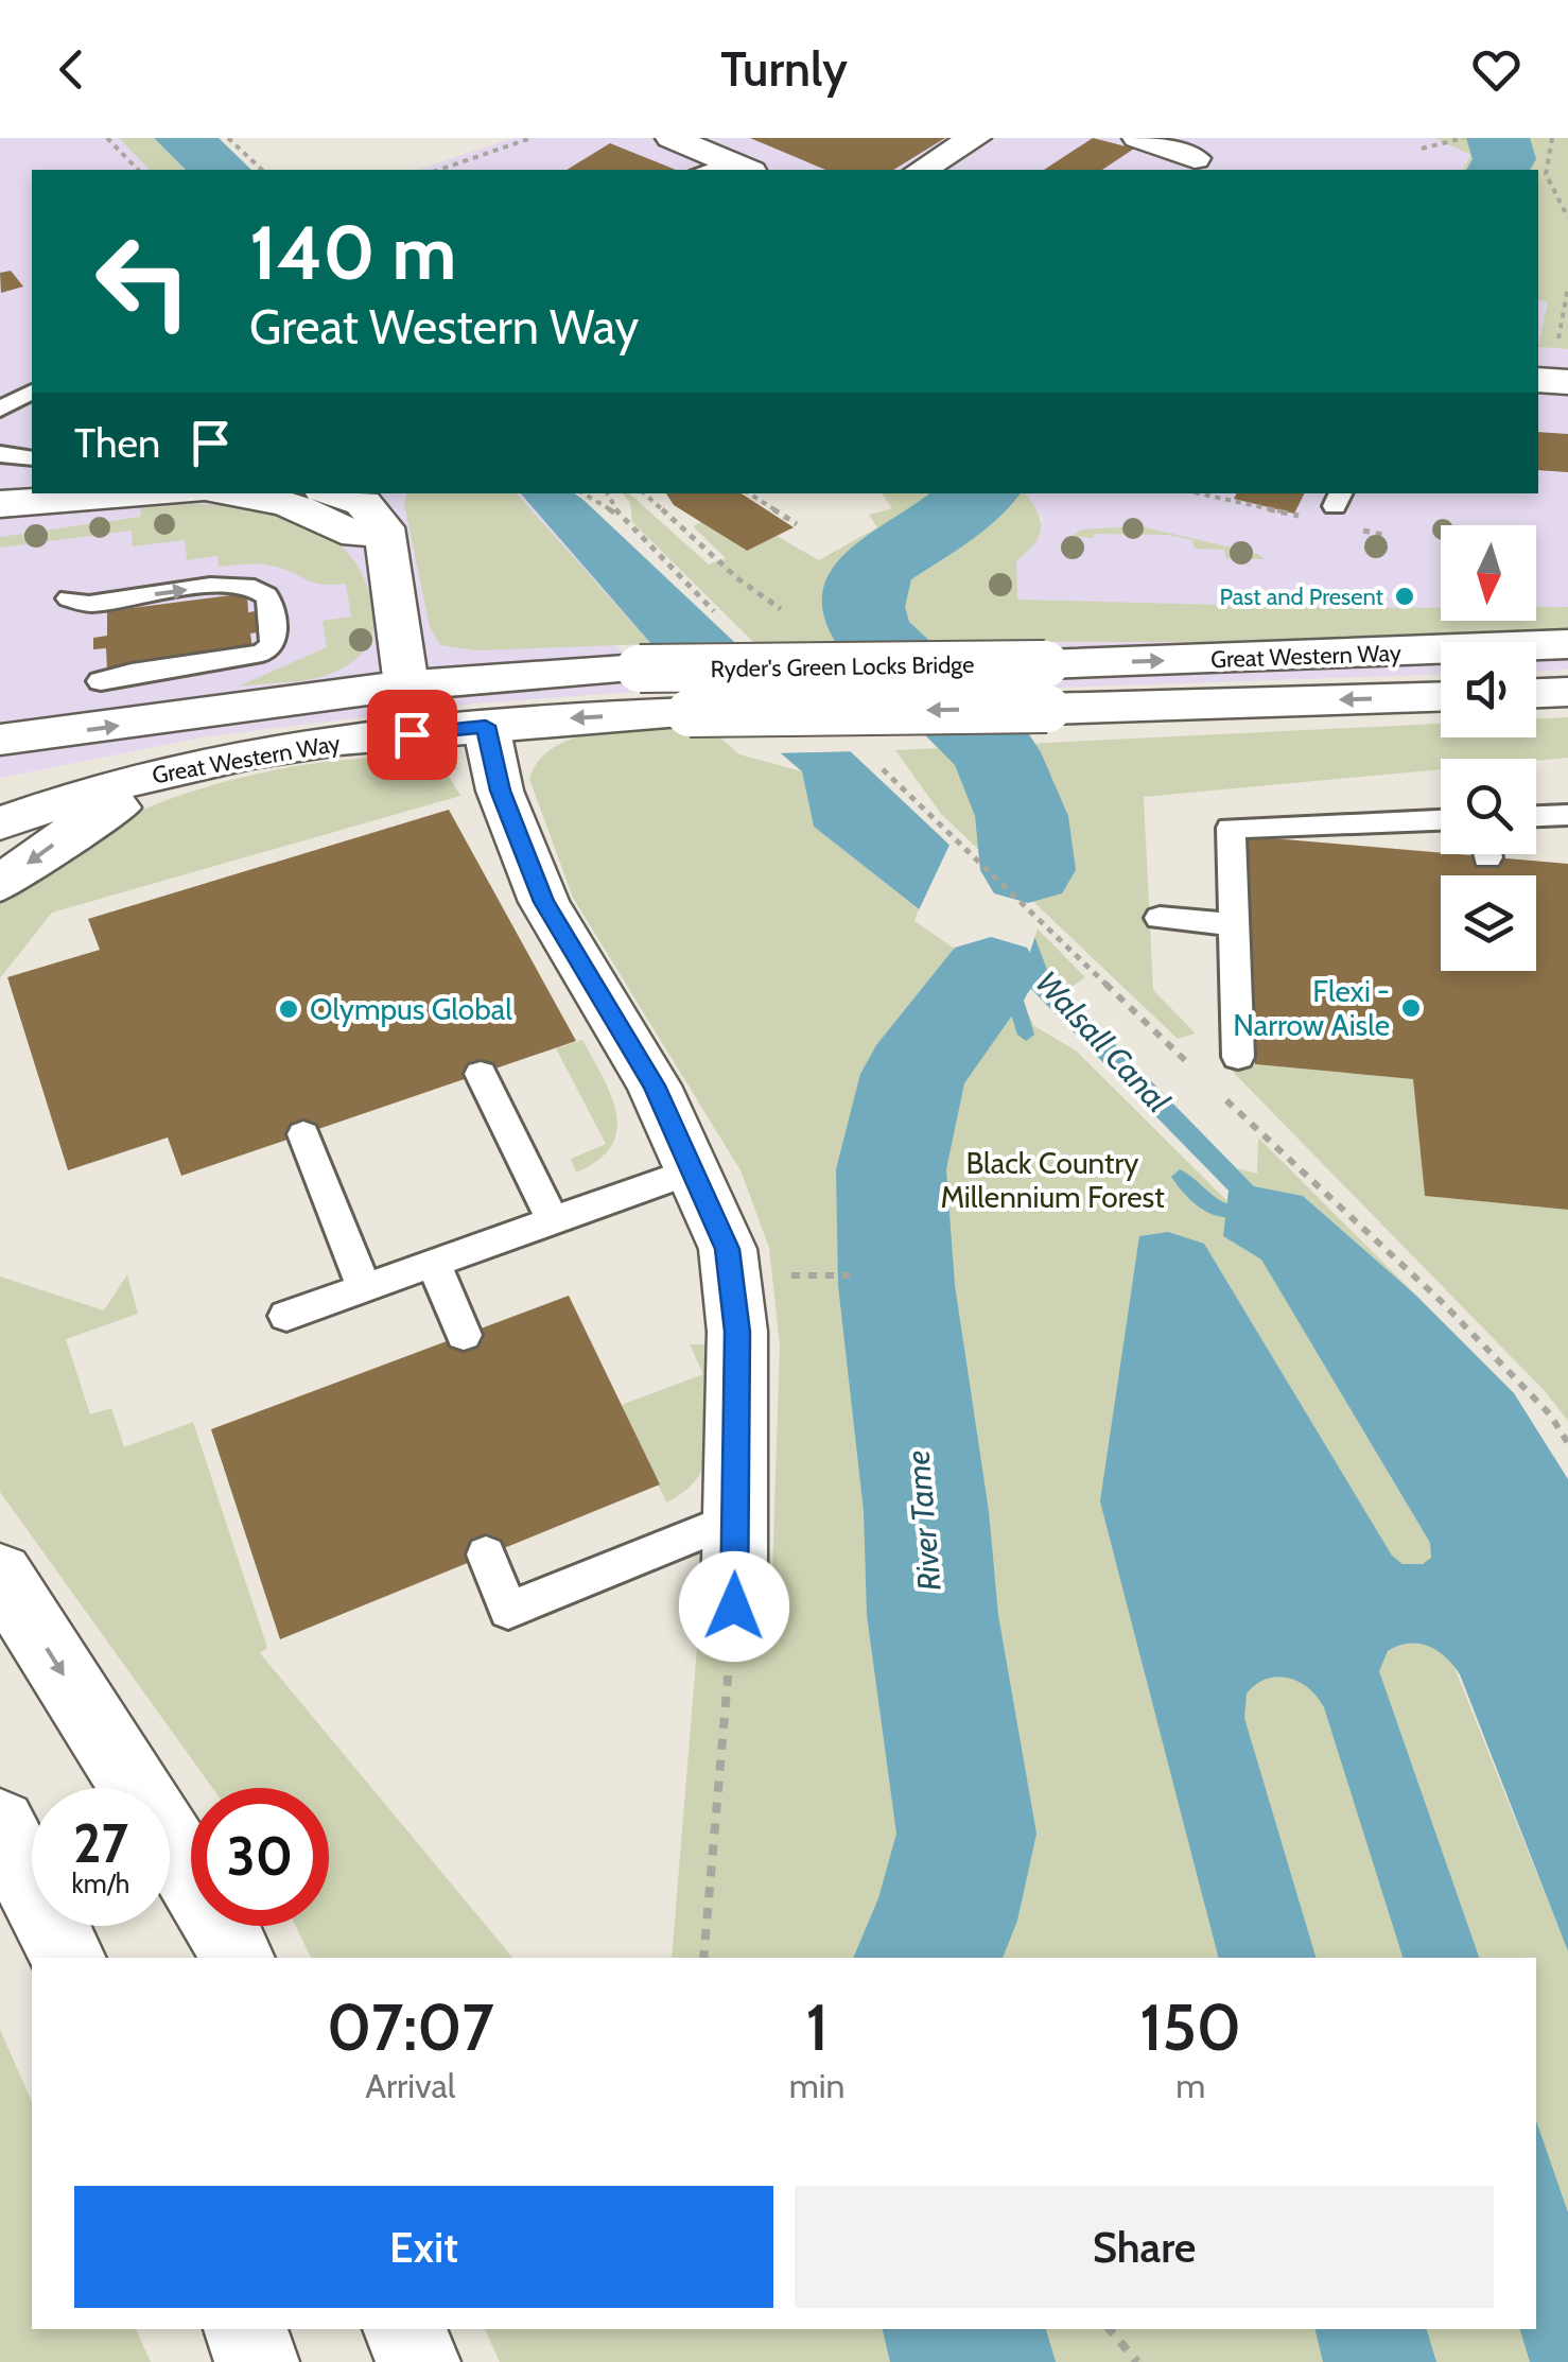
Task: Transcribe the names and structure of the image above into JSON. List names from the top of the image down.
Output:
{
  "streets": {
    "main road": ["Great Western Way", "Ryder's Green Locks Bridge"]
  },
  "crossings": [
    ["Great Western Way", "Ryder's Green Locks Bridge"]
  ],
  "water": ["Walsall Canal", "River Tame"],
  "parks": ["Black Country Millennium Forest"],
  "places": ["Past and Present", "Flexi - Narrow Aisle", "Olympus Global"],
  "north": "bottom",
  "page": {
    "header": "Turnly",
    "turn": ["140 m", "Great Western Way"],
    "then": "Then",
    "speed": "27 km/h",
    "limit": "30",
    "eta": [
      "07:07",
      "Arrival",
      "1",
      "min",
      "150",
      "m"
    ],
    "buttons": ["Exit", "Share"]
  }
}
